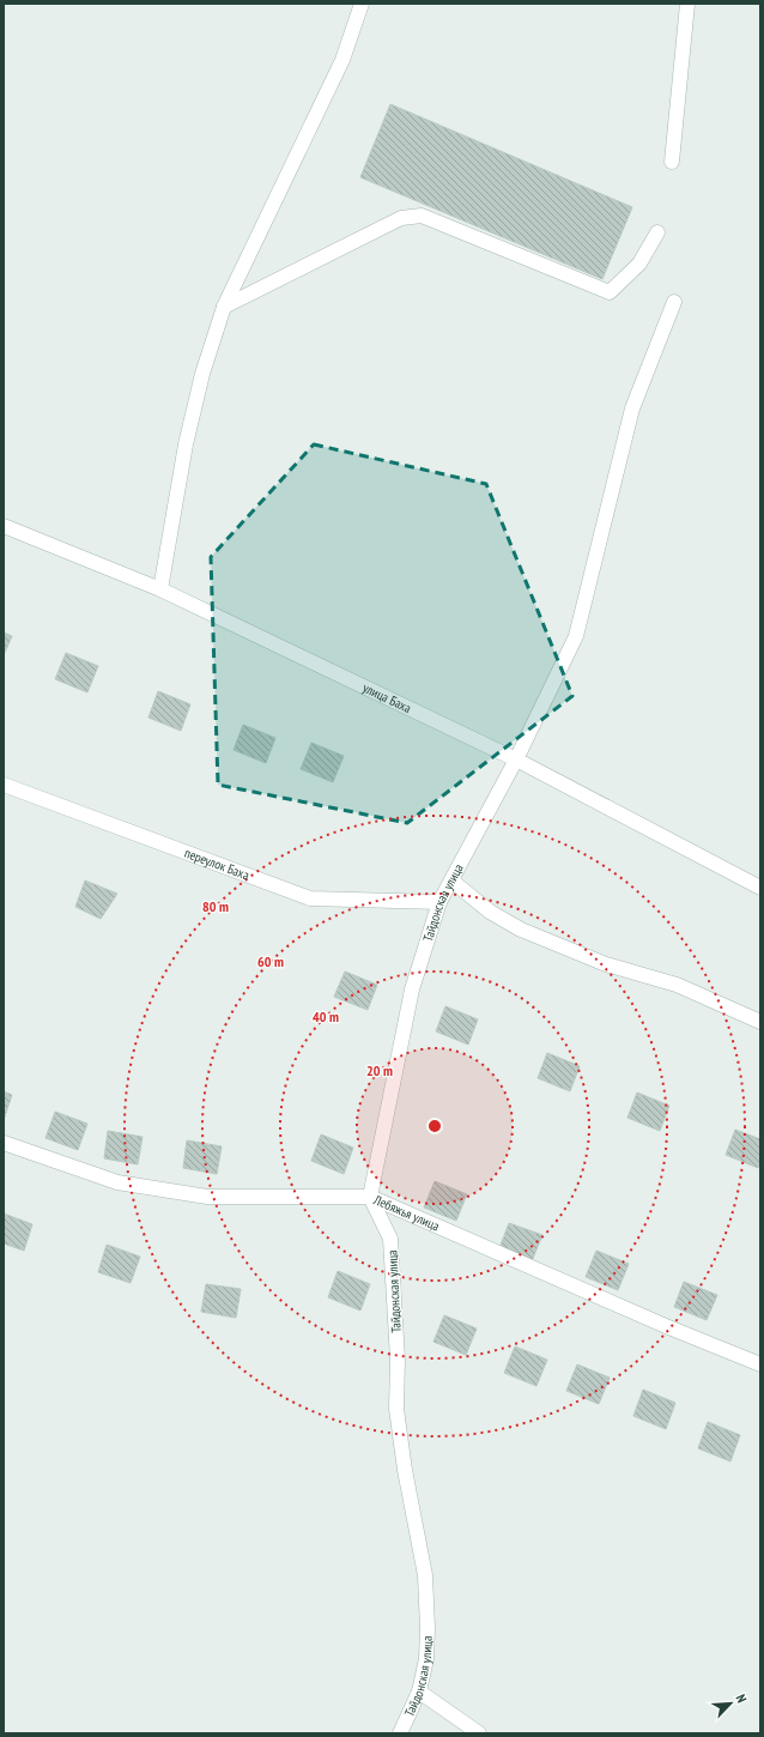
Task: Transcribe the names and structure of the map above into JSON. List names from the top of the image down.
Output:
{
  "streets": {
    "street": [
      "улица Баха",
      "переулок Баха",
      "Тайдонская улица",
      "Лебяжья улица"
    ]
  },
  "crossings": [
    ["улица Баха", "Тайдонская улица"],
    ["переулок Баха", "Тайдонская улица"],
    ["Тайдонская улица", "Лебяжья улица"]
  ],
  "north": "top right",
  "rings": [
    "80 m",
    "60 m",
    "40 m",
    "20 m"
  ]
}
